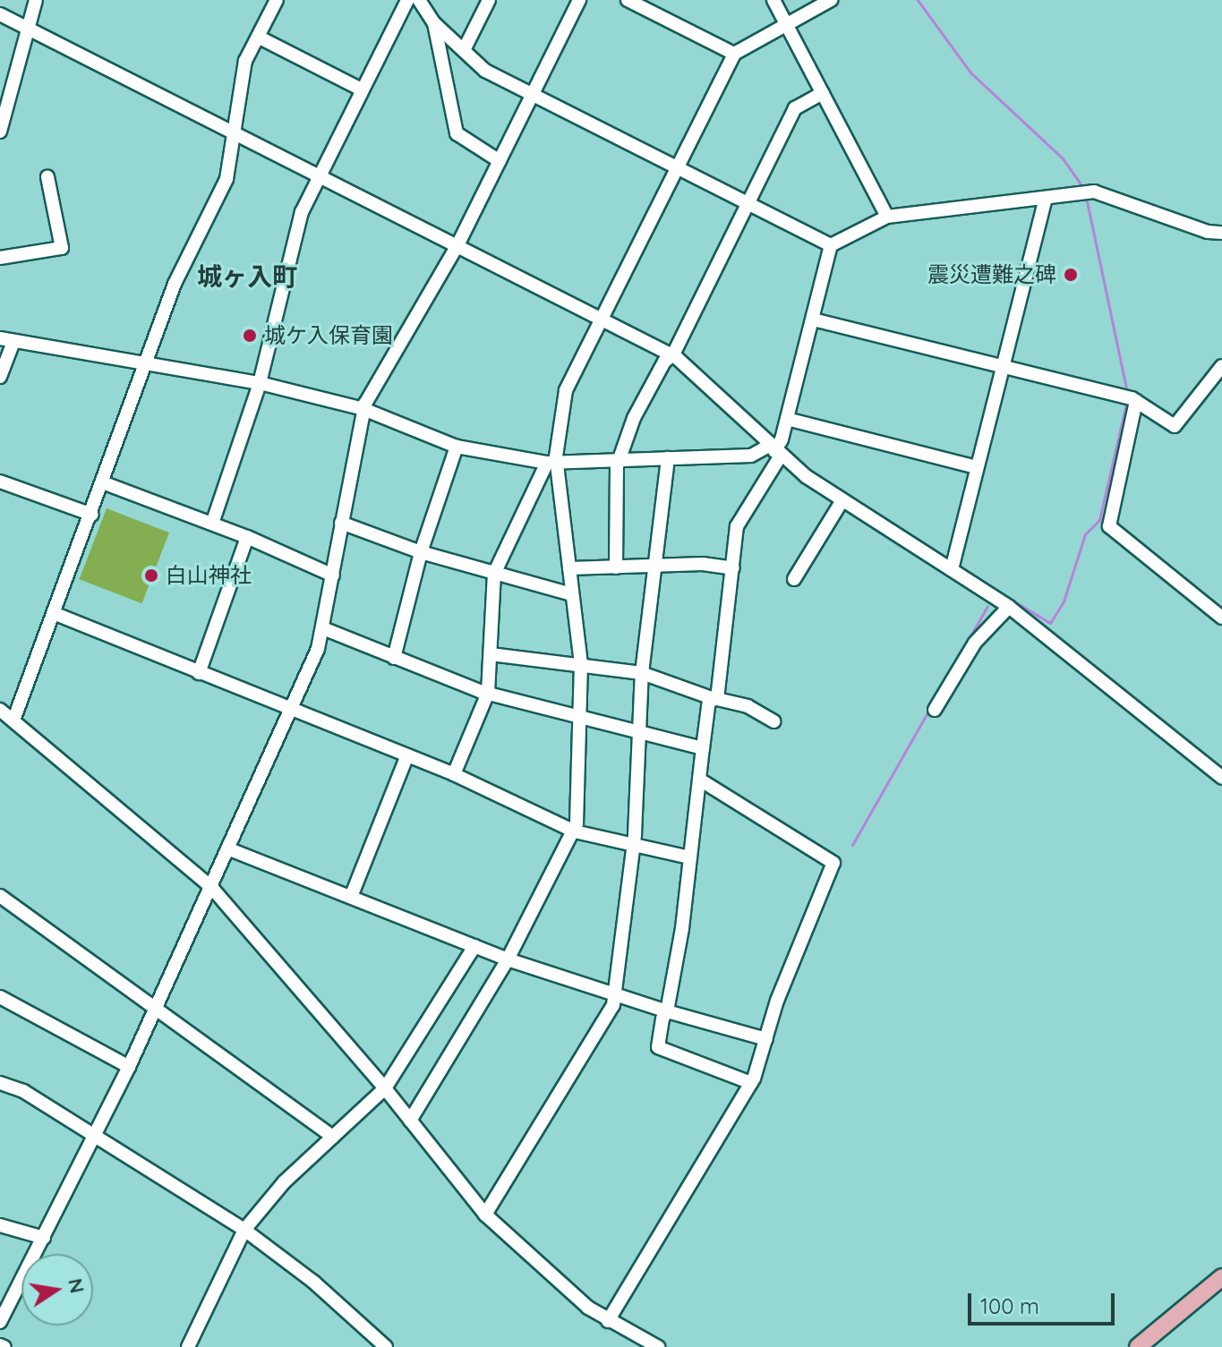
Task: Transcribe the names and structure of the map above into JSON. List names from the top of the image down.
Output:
{
  "districts": ["城ヶ入町"],
  "places": ["震災遭難之碑", "城ケ入保育園", "白山神社"],
  "scale_bar": "100 m",
  "north": "right"
}
